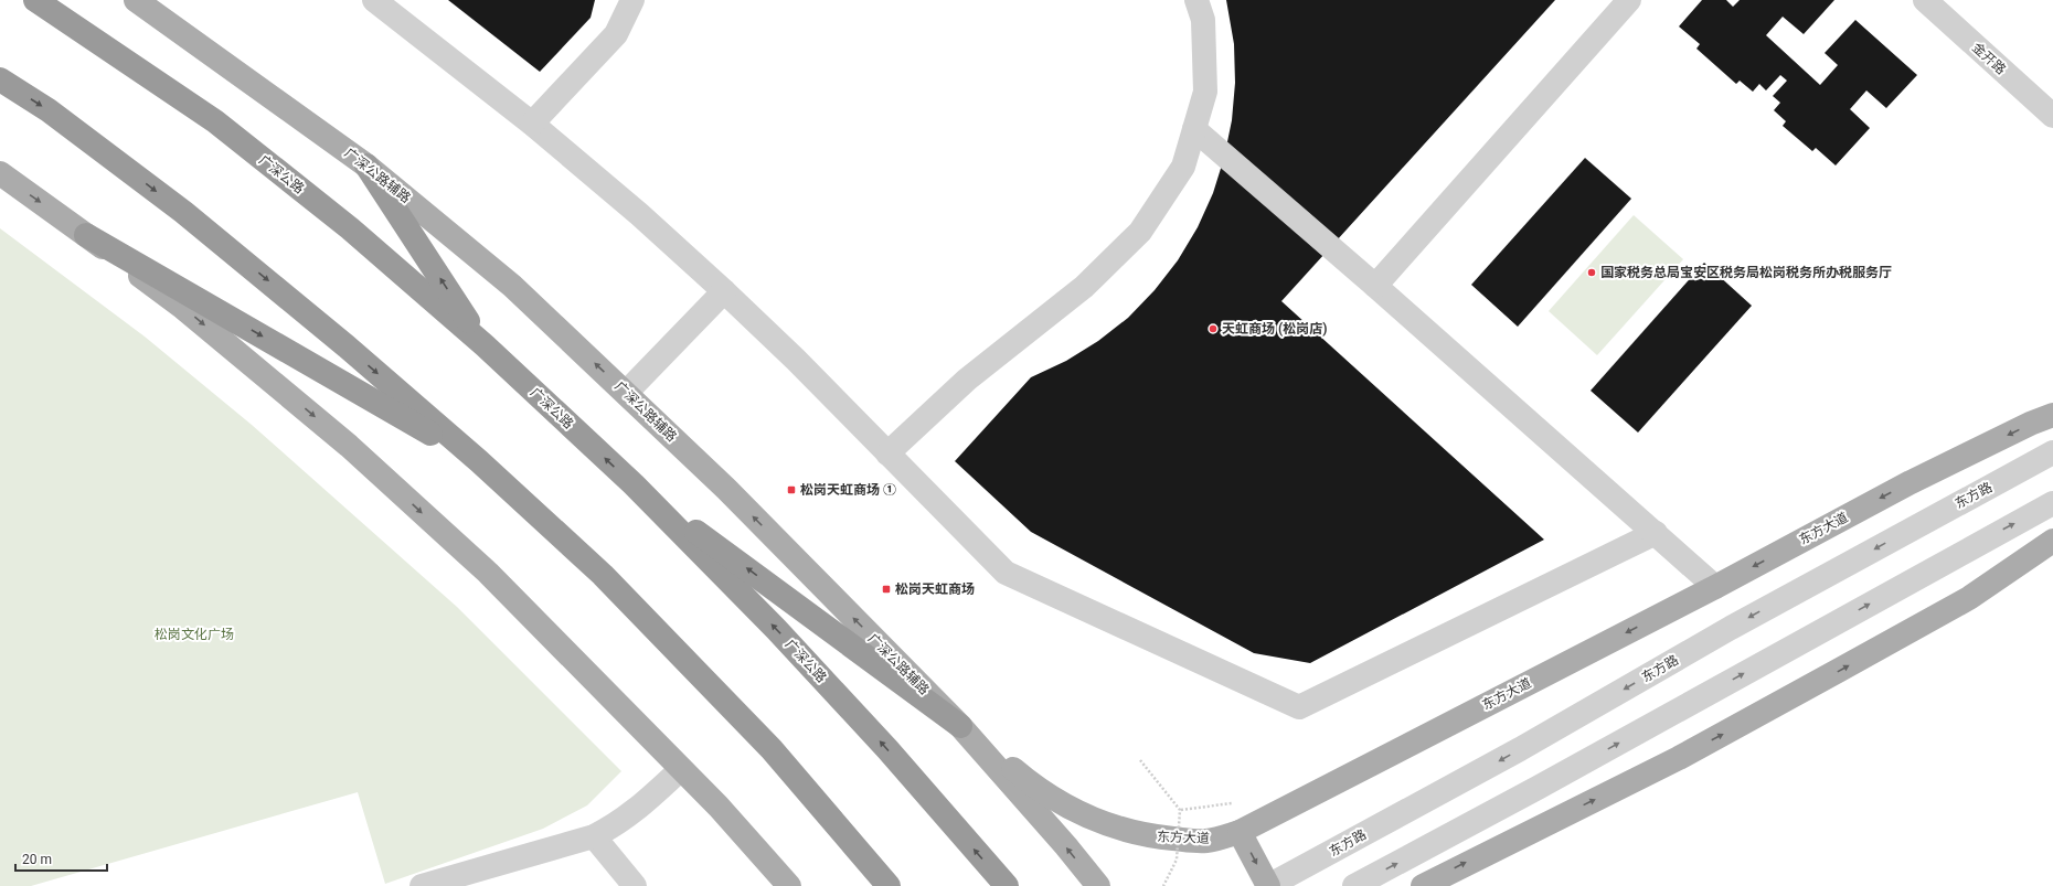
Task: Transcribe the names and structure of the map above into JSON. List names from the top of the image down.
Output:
{
  "streets": {
    "highway": ["广深公路"],
    "main road": ["广深公路辅路", "东方大道"],
    "street": ["金开路", "东方路"]
  },
  "crossings": [
    ["广深公路辅路", "东方大道"]
  ],
  "one_way": ["广深公路辅路"],
  "parks": ["松岗文化广场"],
  "places": {
    "other": ["国家税务总局宝安区税务局松岗税务所办税服务厅", "天虹商场 (松岗店)"],
    "transit": ["松岗天虹商场 ①", "松岗天虹商场"]
  },
  "scale_bar": "20 m"
}
